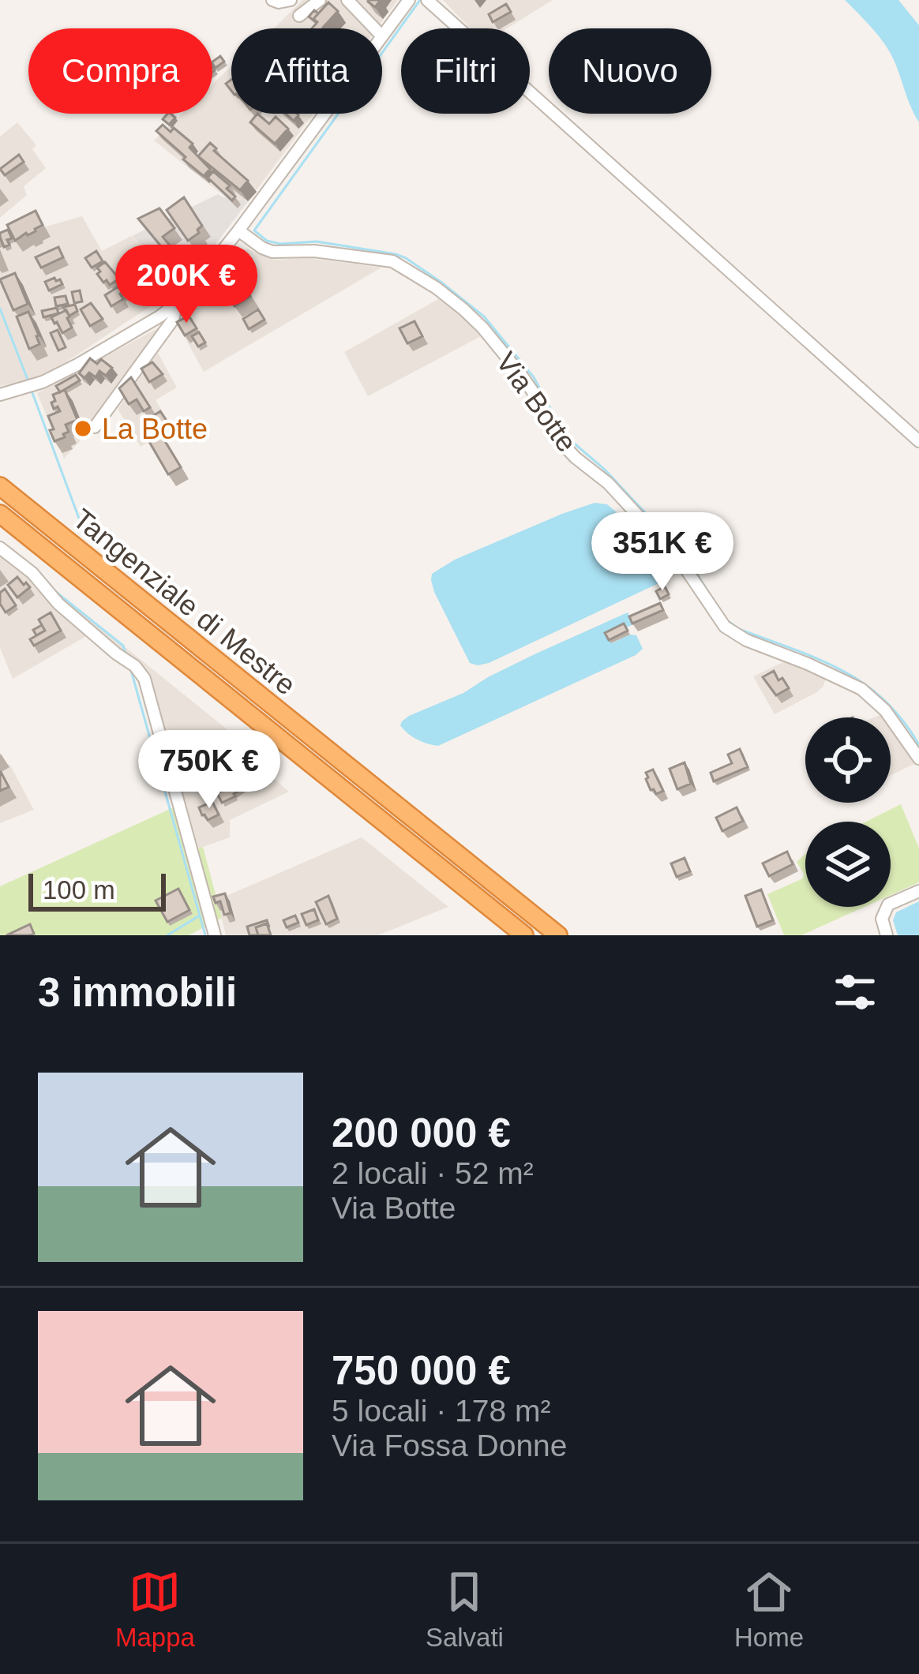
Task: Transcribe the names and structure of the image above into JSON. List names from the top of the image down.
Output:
{
  "streets": {
    "highway": ["Tangenziale di Mestre"],
    "street": ["Via Botte"]
  },
  "places": ["La Botte"],
  "scale_bar": "100 m",
  "page": {
    "chip": [
      "Compra",
      "Affitta",
      "Filtri",
      "Nuovo"
    ],
    "price": ["200K €", "351K €", "750K €"],
    "scale": "100 m",
    "heading": "3 immobili",
    "list": [
      {
        "name": "200 000 €",
        "note": "2 locali · 52 m² · Via Botte"
      },
      {
        "name": "750 000 €",
        "note": "5 locali · 178 m² · Via Fossa Donne"
      }
    ],
    "tabs": ["Mappa", "Salvati", "Home"]
  }
}
